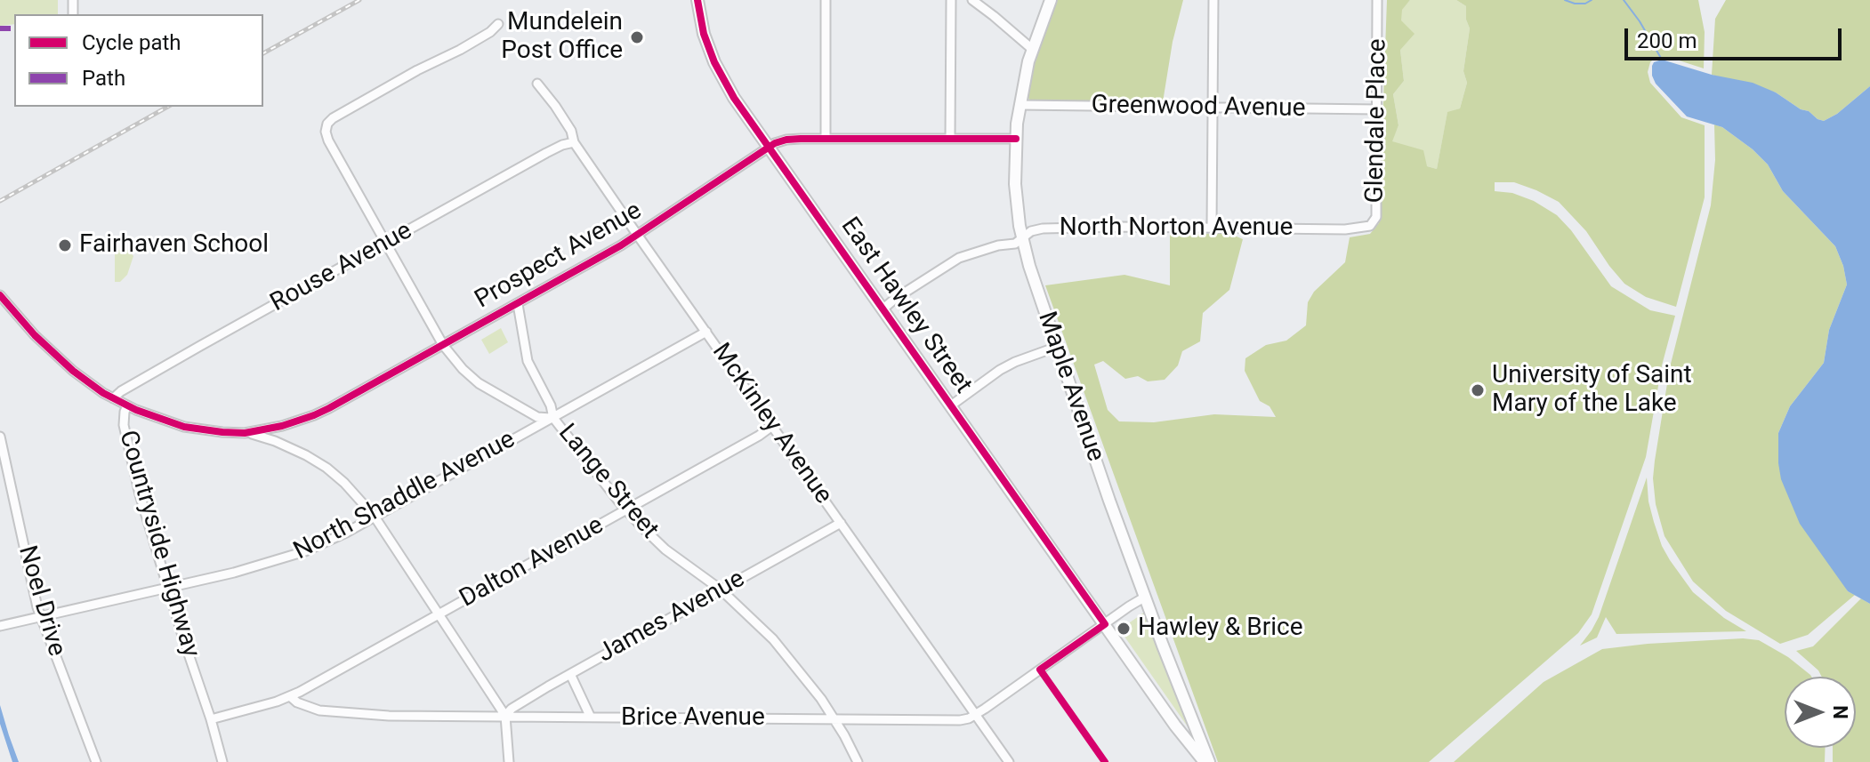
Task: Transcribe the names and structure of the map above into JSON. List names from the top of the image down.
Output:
{
  "streets": {
    "street": [
      "Greenwood Avenue",
      "Glendale Place",
      "North Norton Avenue",
      "Prospect Avenue",
      "Rouse Avenue",
      "East Hawley Street",
      "Maple Avenue",
      "McKinley Avenue",
      "Lange Street",
      "North Shaddle Avenue",
      "Countryside Highway",
      "Dalton Avenue",
      "Noel Drive",
      "James Avenue",
      "Brice Avenue"
    ]
  },
  "crossings": [
    ["Greenwood Avenue", "Glendale Place"],
    ["Greenwood Avenue", "Maple Avenue"],
    ["Glendale Place", "North Norton Avenue"],
    ["North Norton Avenue", "East Hawley Street"],
    ["North Norton Avenue", "Maple Avenue"],
    ["Prospect Avenue", "East Hawley Street"],
    ["Prospect Avenue", "Maple Avenue"],
    ["Prospect Avenue", "McKinley Avenue"],
    ["Prospect Avenue", "Lange Street"],
    ["Prospect Avenue", "Countryside Highway"],
    ["Rouse Avenue", "McKinley Avenue"],
    ["Rouse Avenue", "Lange Street"],
    ["Rouse Avenue", "Countryside Highway"],
    ["East Hawley Street", "Maple Avenue"],
    ["East Hawley Street", "Brice Avenue"],
    ["Maple Avenue", "Brice Avenue"],
    ["McKinley Avenue", "North Shaddle Avenue"],
    ["McKinley Avenue", "Dalton Avenue"],
    ["McKinley Avenue", "James Avenue"],
    ["McKinley Avenue", "Brice Avenue"],
    ["Lange Street", "North Shaddle Avenue"],
    ["Lange Street", "Dalton Avenue"],
    ["Lange Street", "James Avenue"],
    ["Lange Street", "Brice Avenue"],
    ["North Shaddle Avenue", "Countryside Highway"],
    ["North Shaddle Avenue", "Noel Drive"],
    ["Dalton Avenue", "Brice Avenue"],
    ["James Avenue", "Brice Avenue"]
  ],
  "places": [
    "Mundelein Post Office",
    "Fairhaven School",
    "University of Saint Mary of the Lake",
    "Hawley & Brice"
  ],
  "legend": ["Cycle path", "Path"],
  "scale_bar": "200 m",
  "north": "right"
}
